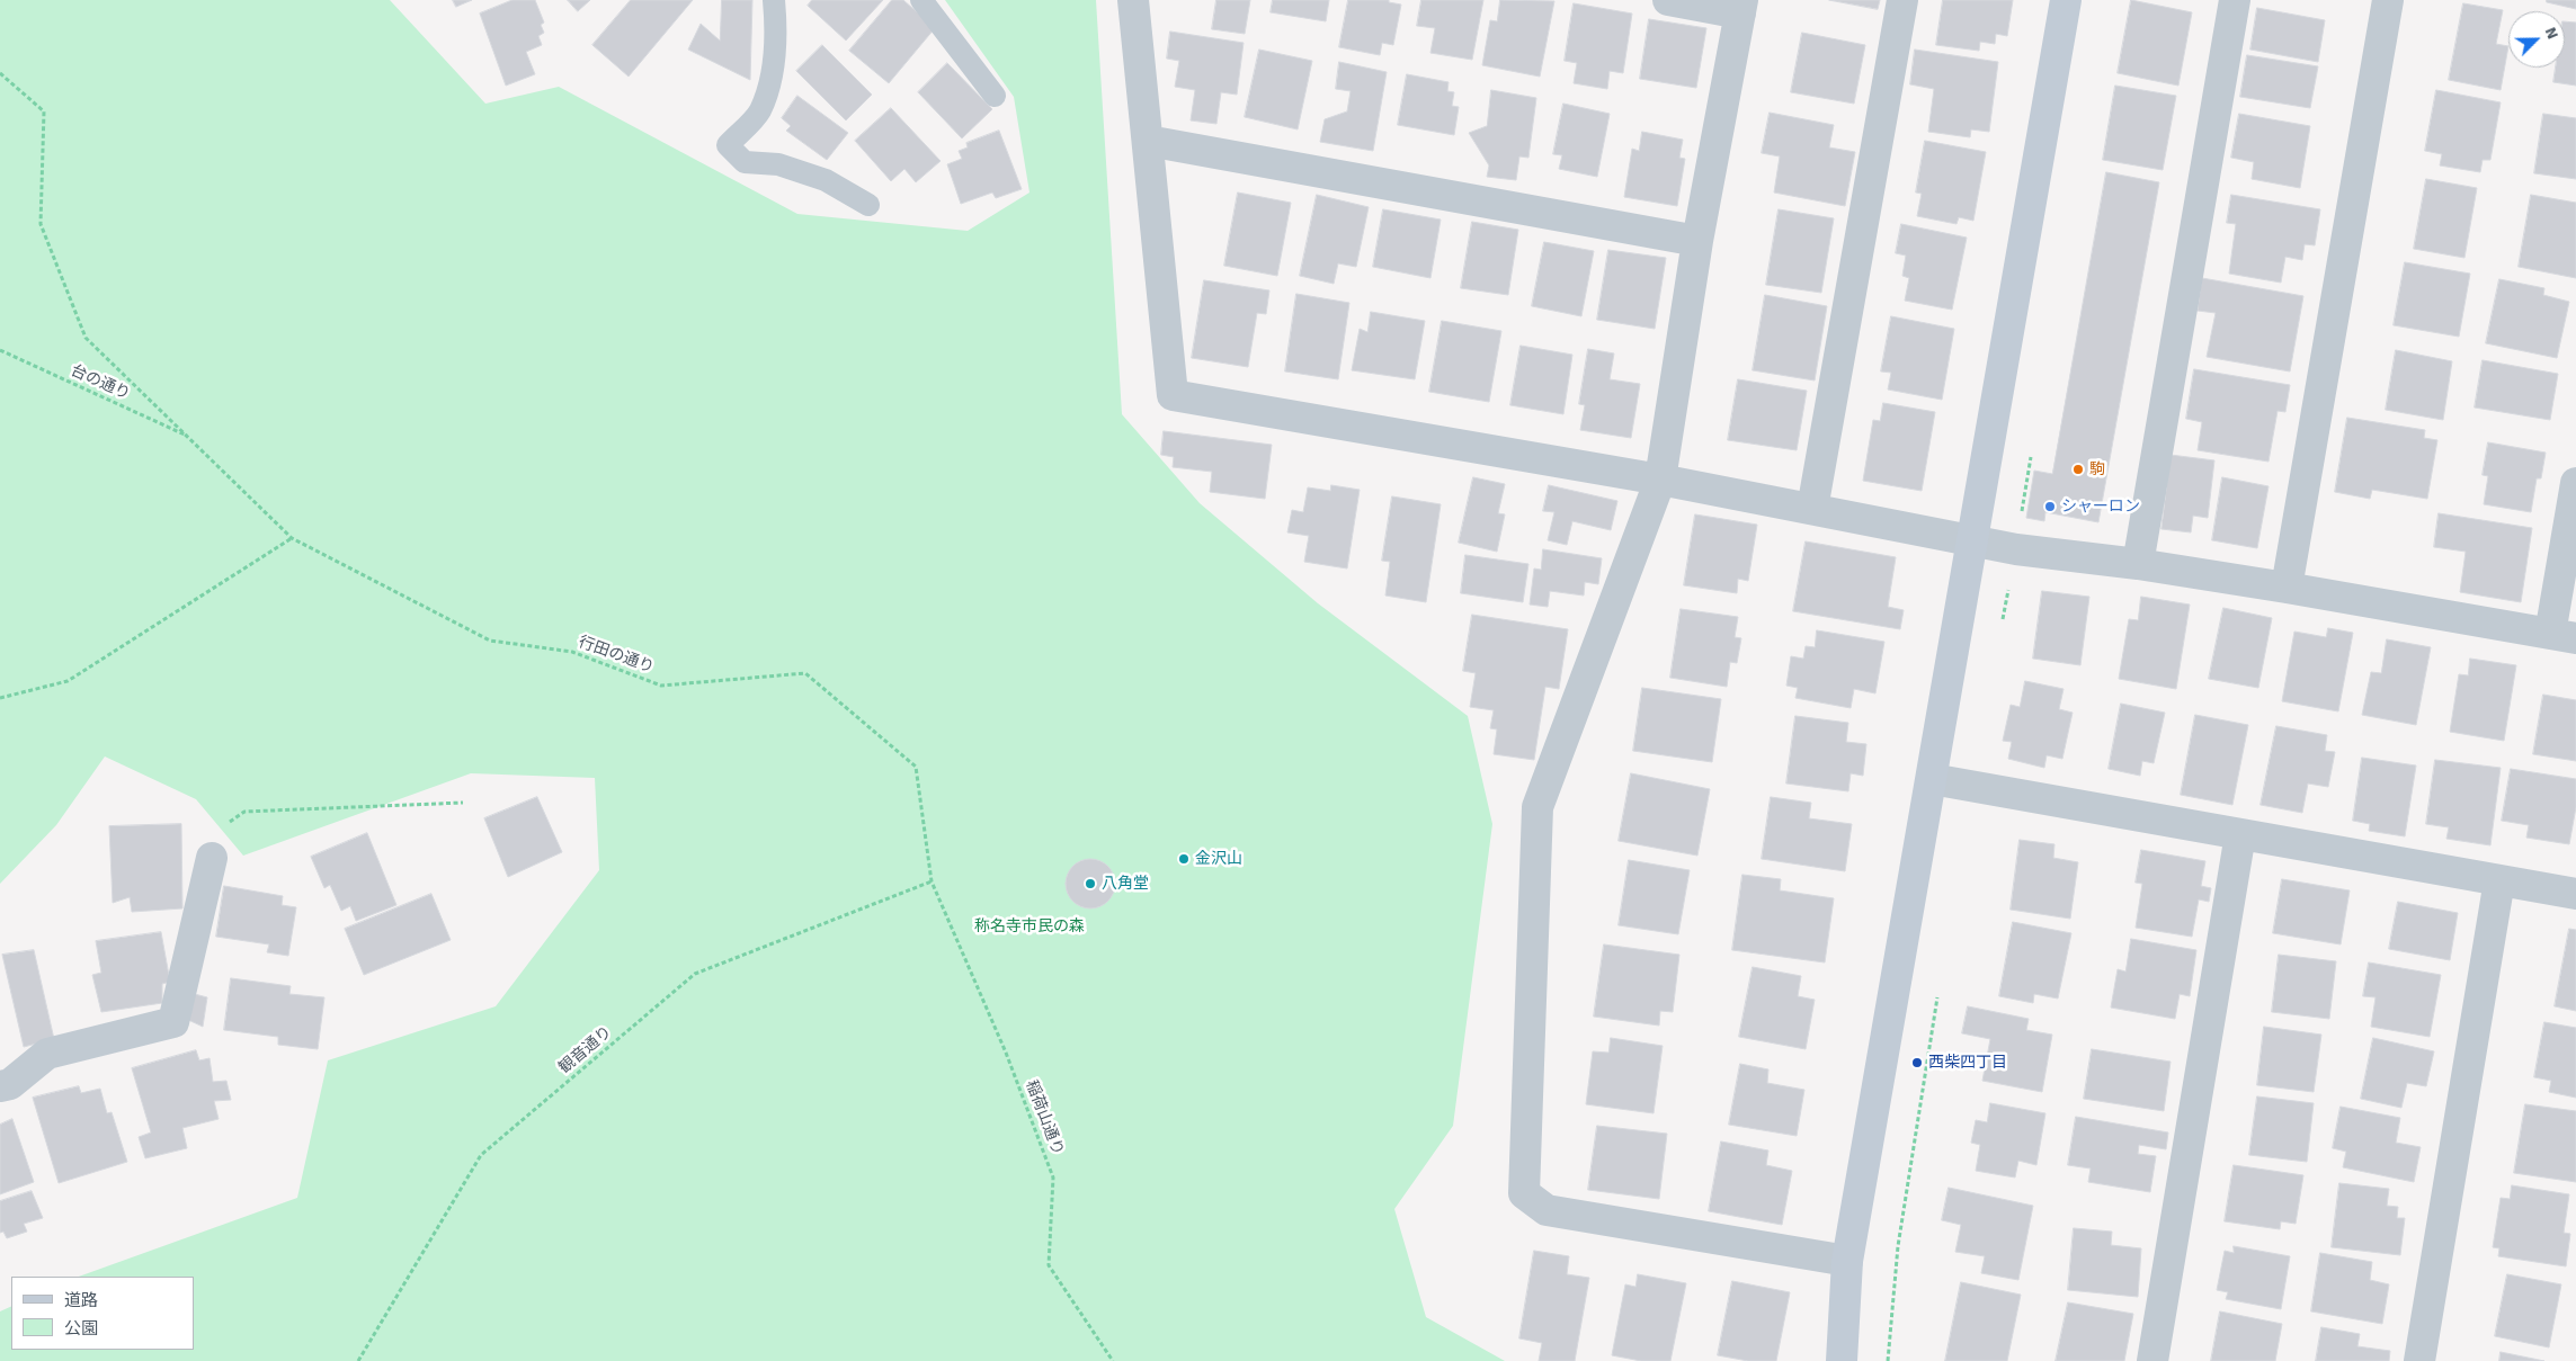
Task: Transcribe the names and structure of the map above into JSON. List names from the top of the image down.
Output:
{
  "streets": {
    "path": [
      "台の通り",
      "行田の通り",
      "観音通り",
      "稲荷山通り"
    ]
  },
  "crossings": [
    ["台の通り", "行田の通り"],
    ["行田の通り", "観音通り"],
    ["行田の通り", "稲荷山通り"],
    ["観音通り", "稲荷山通り"]
  ],
  "parks": ["称名寺市民の森"],
  "places": [
    "駒",
    "シャーロン",
    "金沢山",
    "八角堂",
    "西柴四丁目"
  ],
  "legend": ["道路", "公園"],
  "north": "top right"
}
